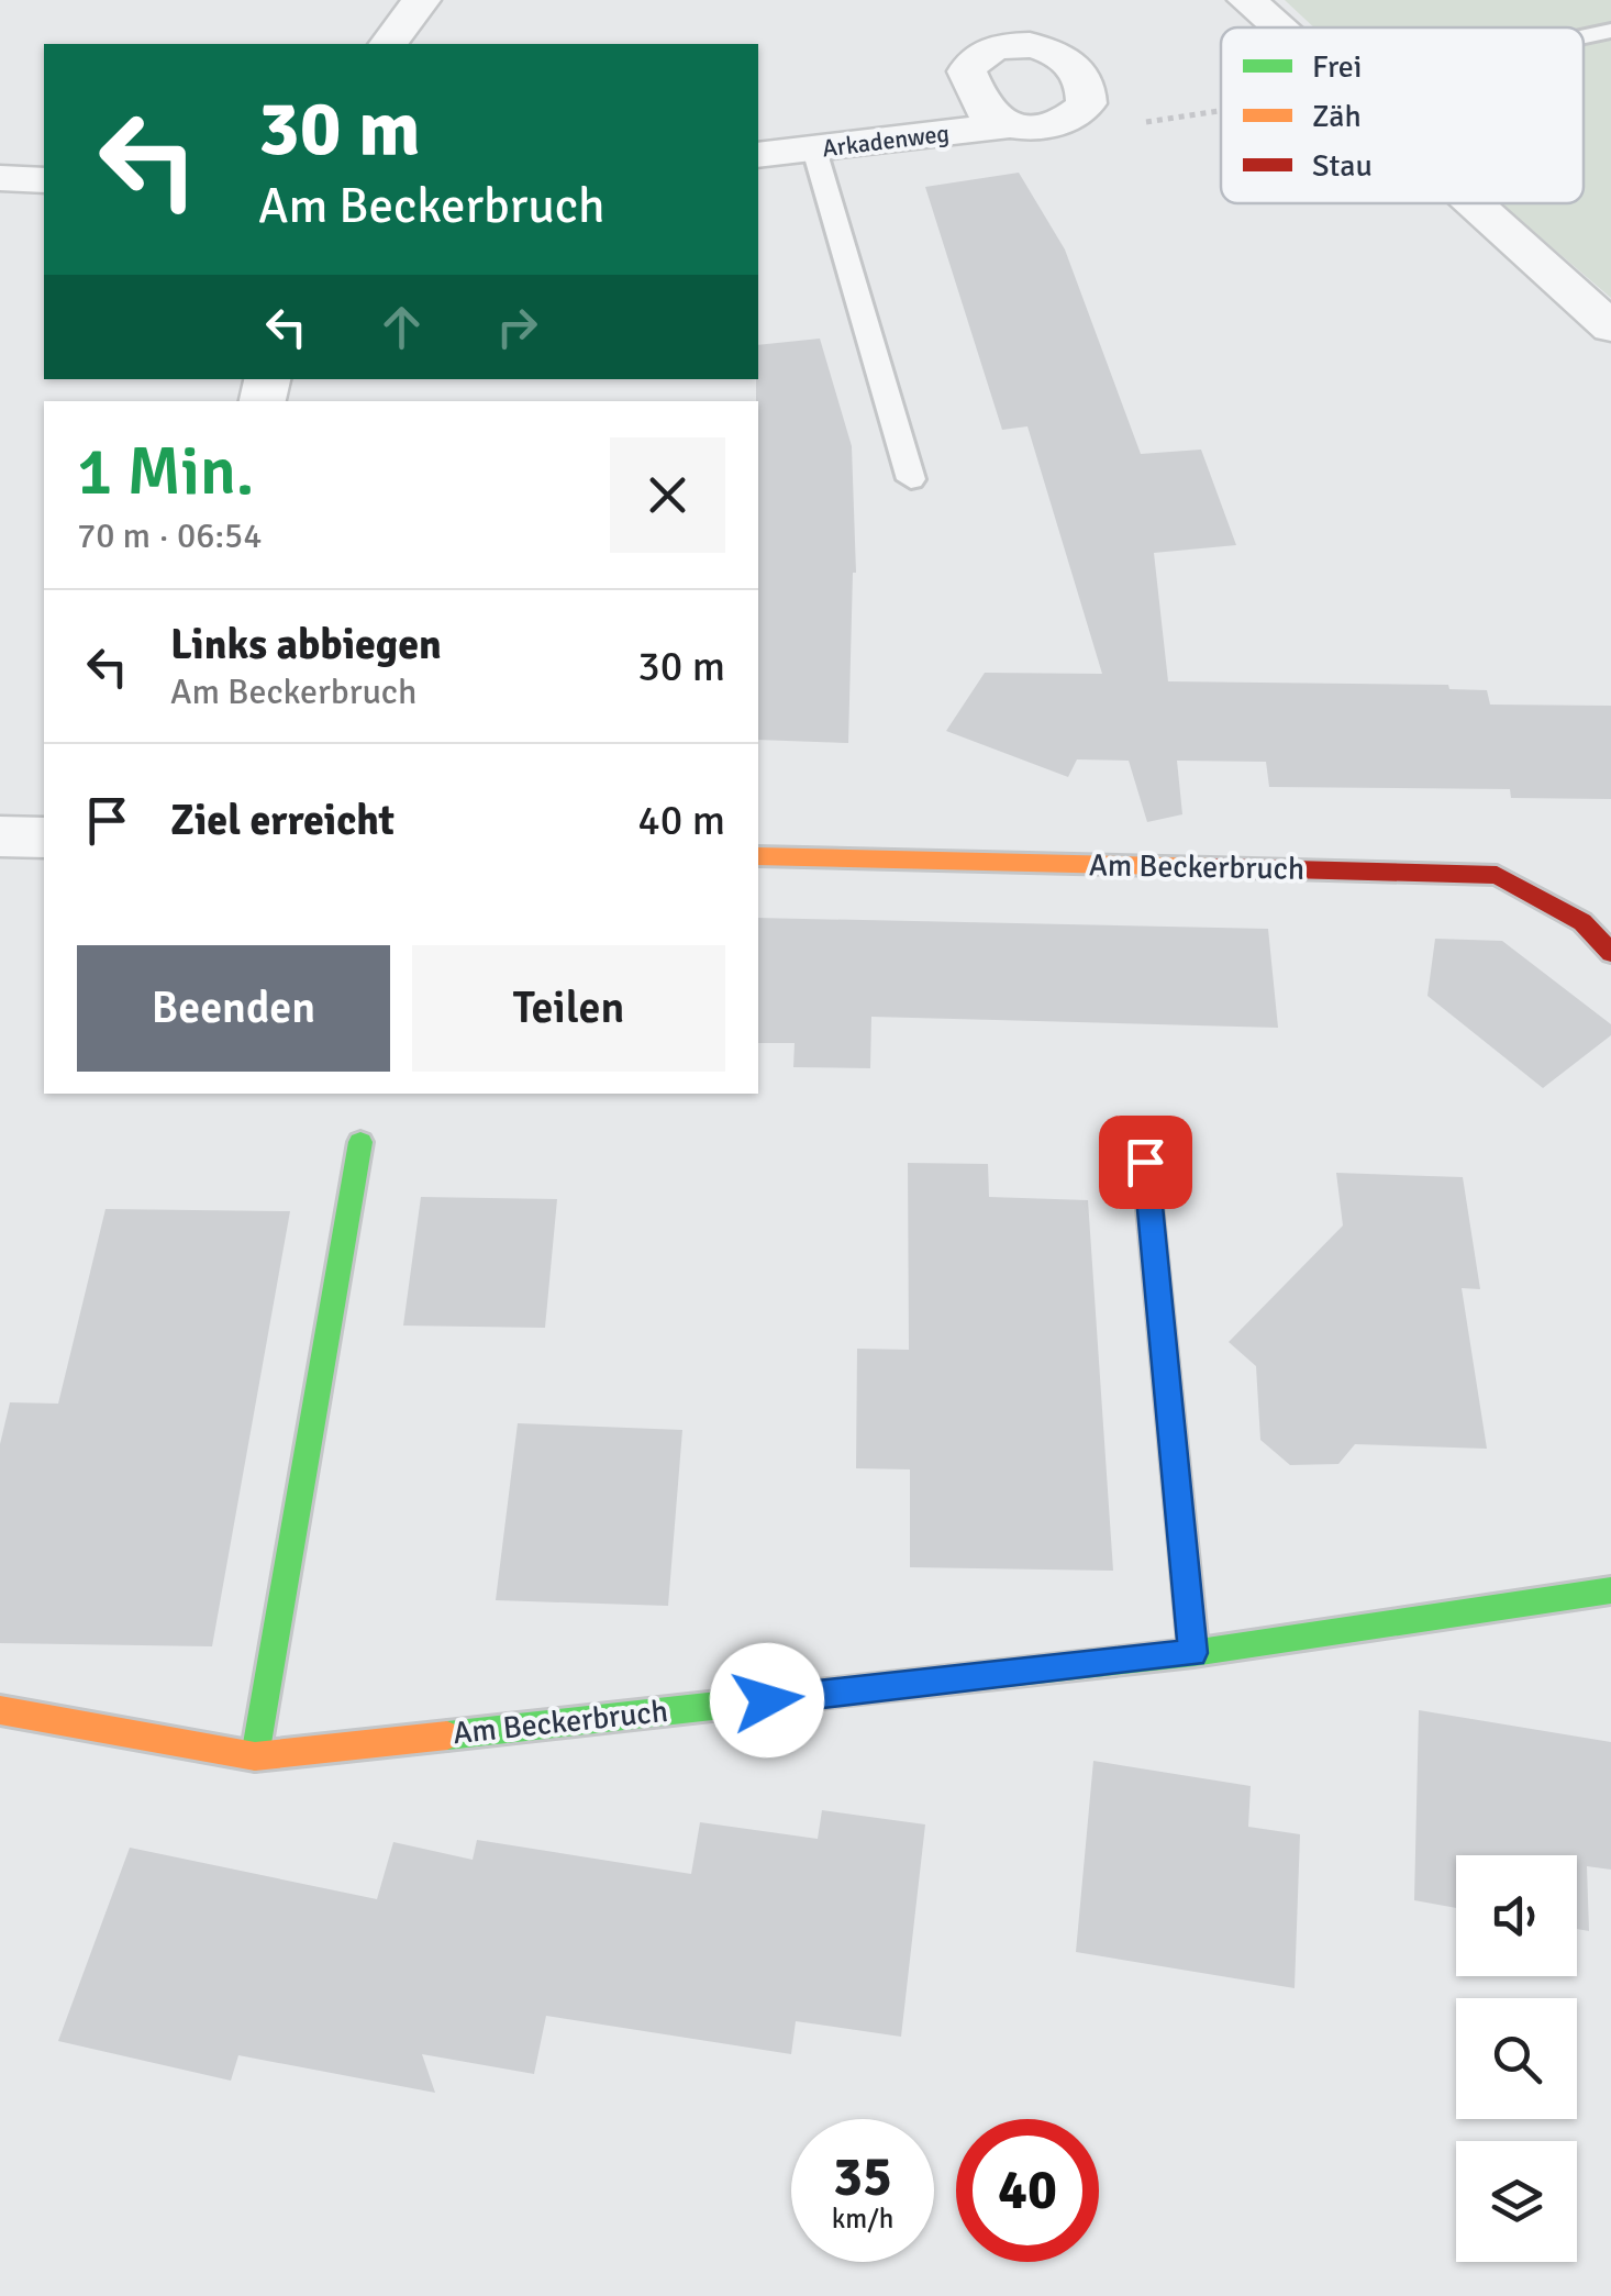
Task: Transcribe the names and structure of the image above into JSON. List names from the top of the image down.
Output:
{
  "streets": {
    "street": ["Arkadenweg", "Am Beckerbruch"]
  },
  "legend": ["Frei", "Zäh", "Stau"],
  "page": {
    "turn": ["30 m", "Am Beckerbruch"],
    "heading": ["1 Min.", "70 m · 06:54"],
    "list": [
      {
        "name": "Links abbiegen",
        "note": "Am Beckerbruch",
        "value": "30 m"
      },
      {
        "name": "Ziel erreicht",
        "value": "40 m"
      }
    ],
    "buttons": ["Beenden", "Teilen"],
    "speed": "35 km/h",
    "limit": "40"
  }
}
